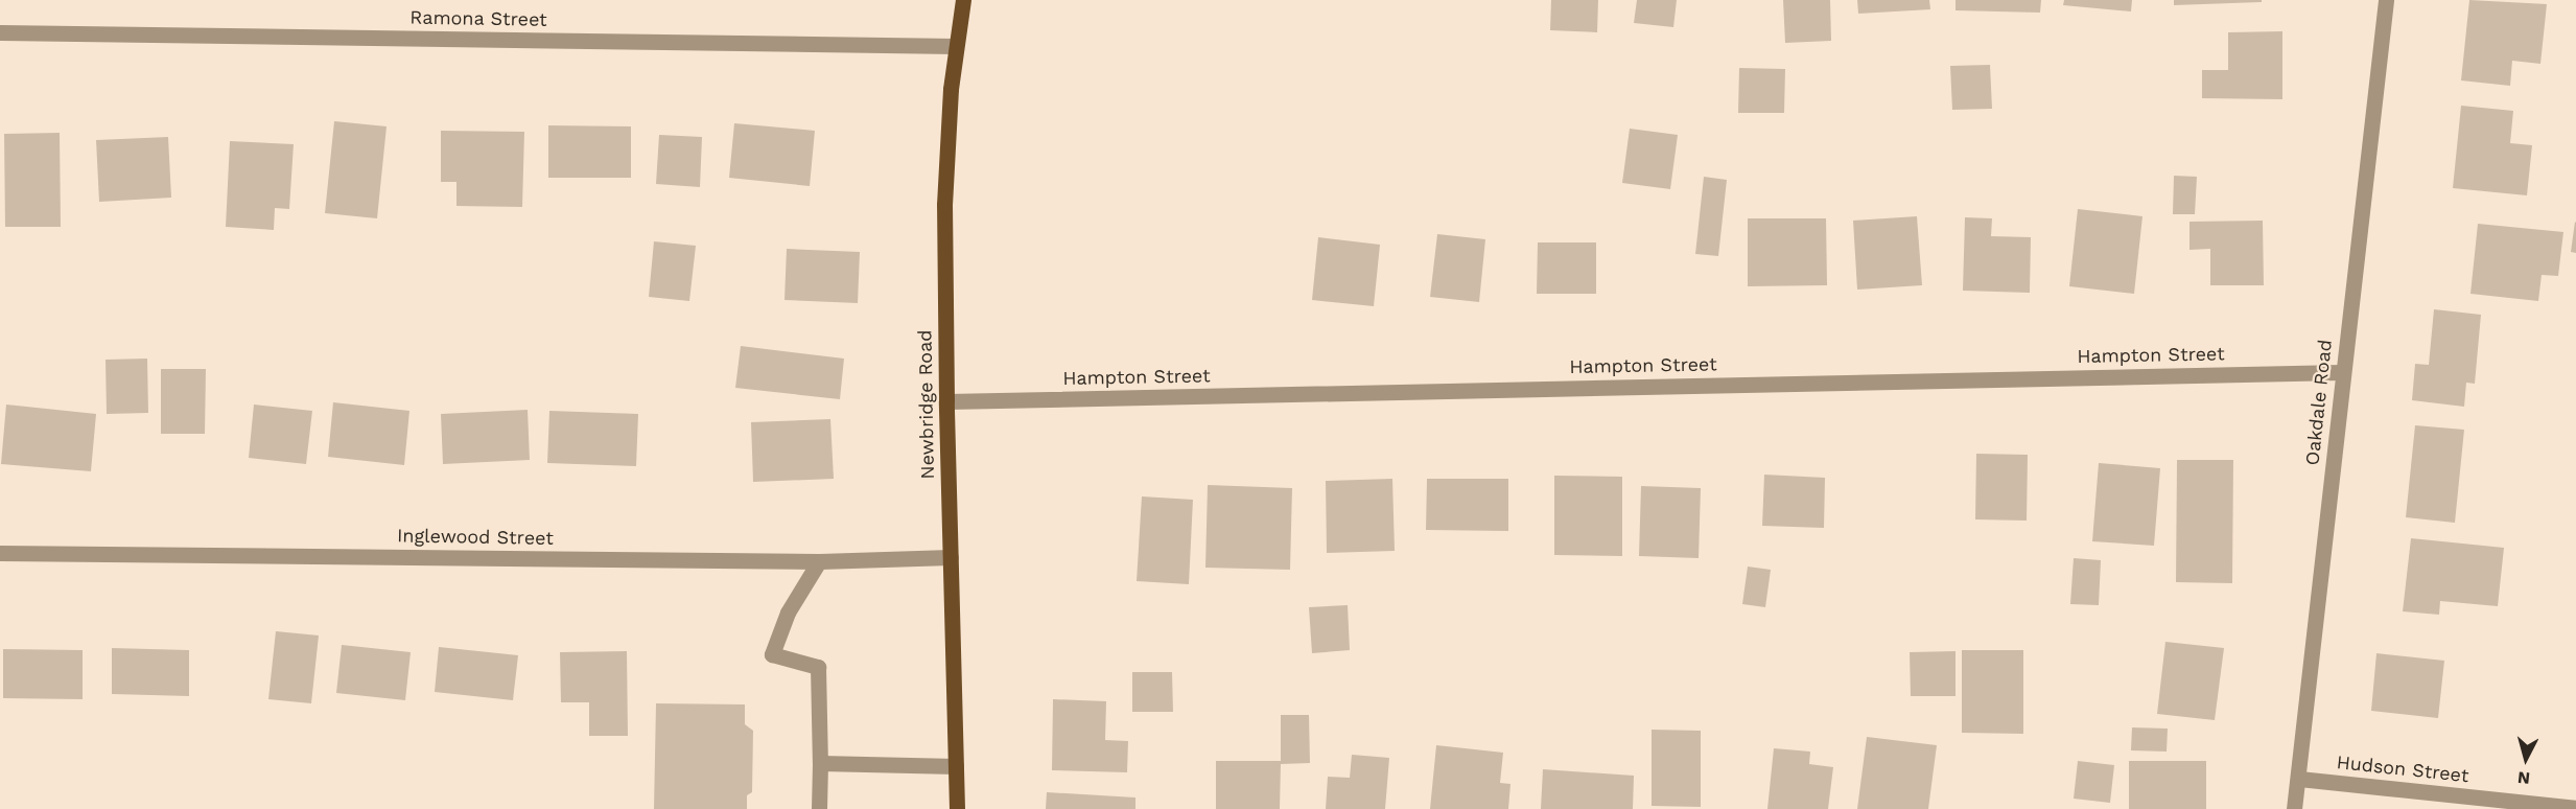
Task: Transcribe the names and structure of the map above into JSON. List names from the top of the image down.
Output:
{
  "streets": {
    "main road": ["Newbridge Road"],
    "street": [
      "Ramona Street",
      "Hampton Street",
      "Oakdale Road",
      "Inglewood Street",
      "Hudson Street"
    ]
  },
  "crossings": [
    ["Ramona Street", "Newbridge Road"],
    ["Hampton Street", "Oakdale Road"],
    ["Hampton Street", "Newbridge Road"],
    ["Oakdale Road", "Hudson Street"],
    ["Newbridge Road", "Inglewood Street"]
  ],
  "north": "bottom"
}
